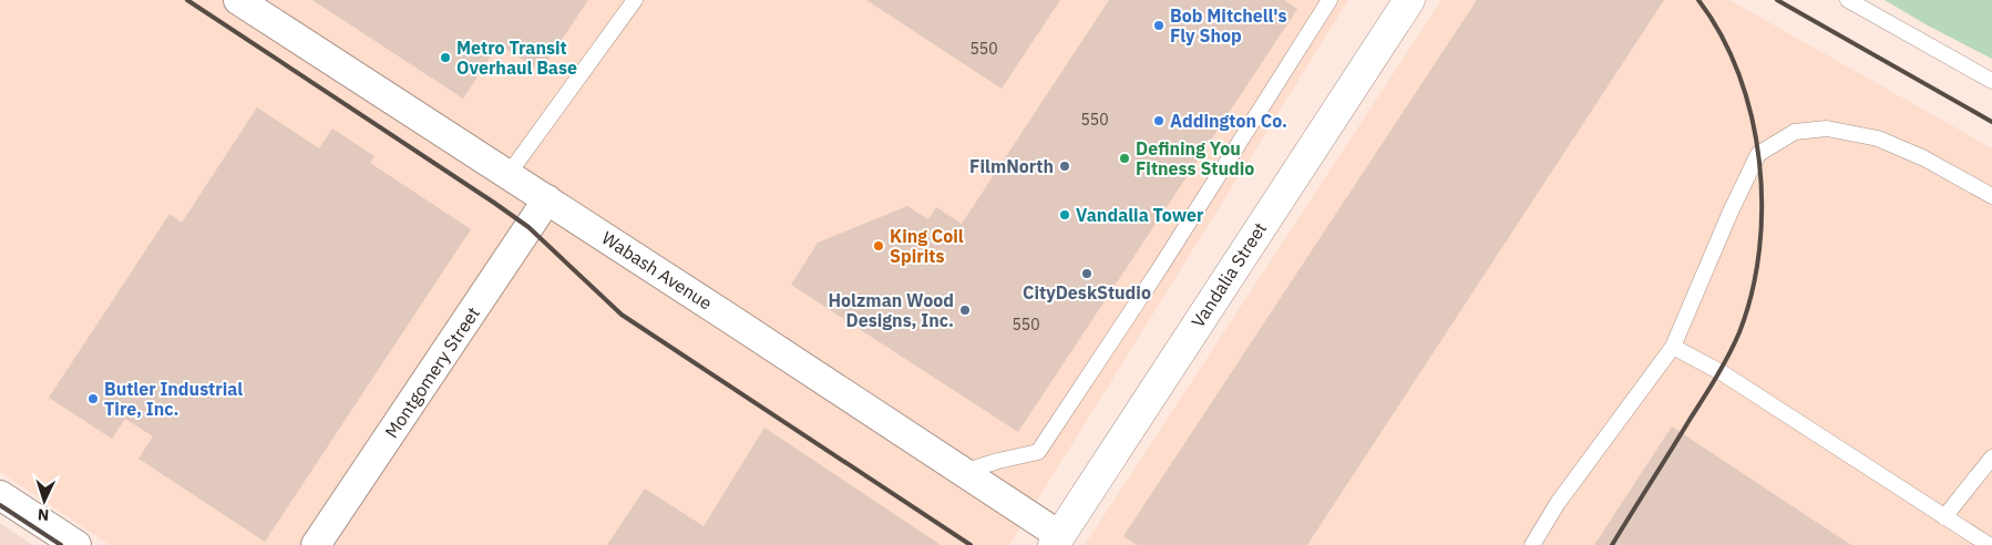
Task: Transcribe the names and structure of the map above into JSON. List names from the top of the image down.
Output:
{
  "streets": {
    "main road": ["Vandalia Street"],
    "street": ["Wabash Avenue", "Montgomery Street"]
  },
  "crossings": [
    ["Wabash Avenue", "Vandalia Street"],
    ["Wabash Avenue", "Montgomery Street"]
  ],
  "places": [
    "Bob Mitchell's Fly Shop",
    "Metro Transit Overhaul Base",
    "Addington Co.",
    "Defining You Fitness Studio",
    "FilmNorth",
    "Vandalia Tower",
    "King Coil Spirits",
    "CityDeskStudio",
    "Holzman Wood Designs, Inc.",
    "Butler Industrial Tire, Inc."
  ],
  "house_numbers": ["550", "550", "550"],
  "north": "bottom"
}
